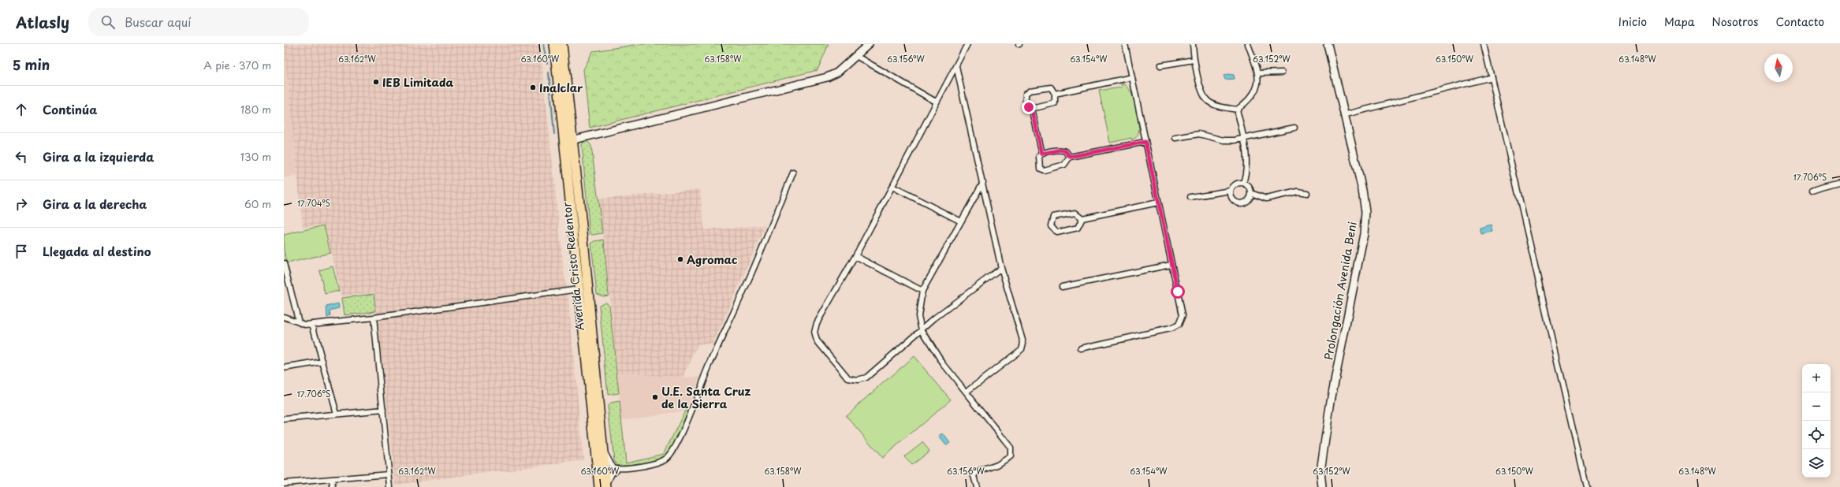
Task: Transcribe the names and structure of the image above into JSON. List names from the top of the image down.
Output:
{
  "streets": {
    "highway": ["Avenida Cristo Redentor"],
    "street": ["Prolongación Avenida Beni"]
  },
  "places": [
    "IEB Limitada",
    "Inalclar",
    "Agromac",
    "U.E. Santa Cruz de la Sierra"
  ],
  "north": "top",
  "page": {
    "header": "Atlasly",
    "search": "Buscar aquí",
    "nav": [
      "Inicio",
      "Mapa",
      "Nosotros",
      "Contacto"
    ],
    "heading": ["5 min", "A pie · 370 m"],
    "list": [
      ["Continúa", "180 m"],
      ["Gira a la izquierda", "130 m"],
      ["Gira a la derecha", "60 m"],
      "Llegada al destino"
    ],
    "map_buttons": ["+", "−"]
  },
  "coordinates": [
    "63.162°W",
    "63.160°W",
    "63.158°W",
    "63.156°W",
    "63.154°W",
    "63.152°W",
    "63.150°W",
    "63.148°W",
    "17.706°S",
    "17.704°S"
  ]
}
